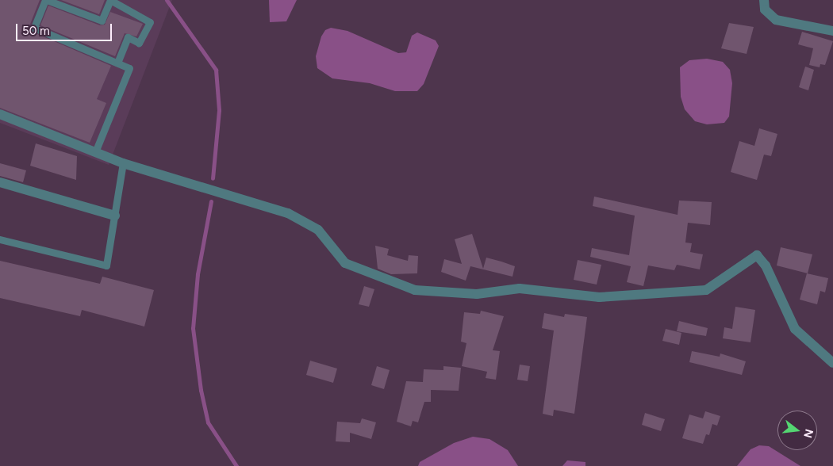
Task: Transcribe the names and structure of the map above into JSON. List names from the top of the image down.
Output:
{
  "scale_bar": "50 m",
  "north": "right"
}
